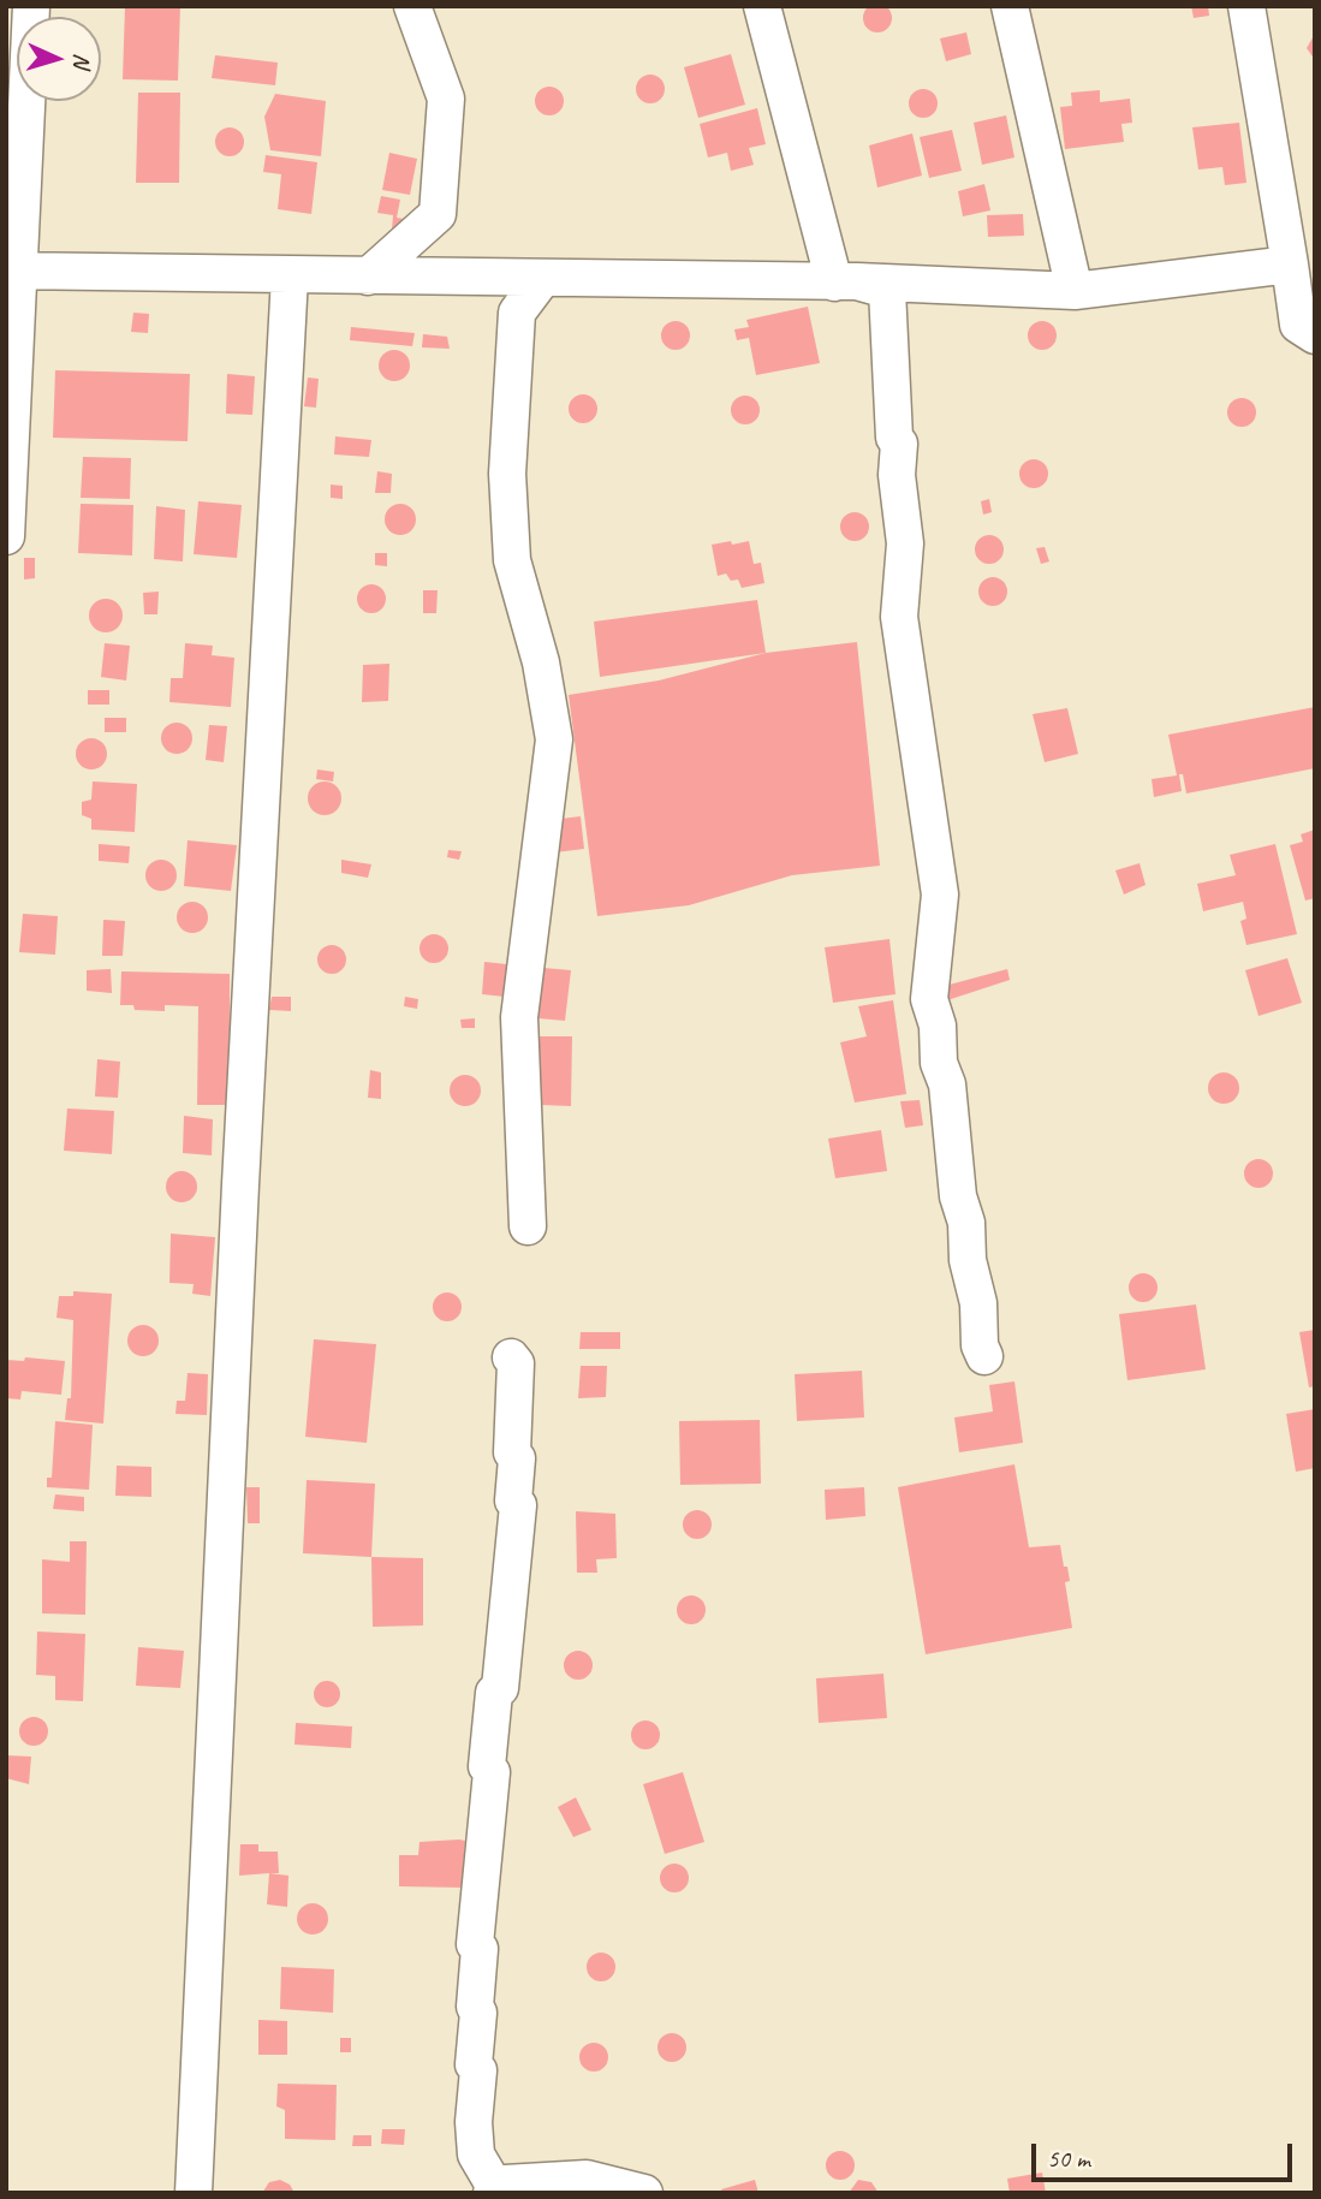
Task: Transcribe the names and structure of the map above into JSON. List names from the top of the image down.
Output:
{
  "scale_bar": "50 m",
  "north": "right"
}
